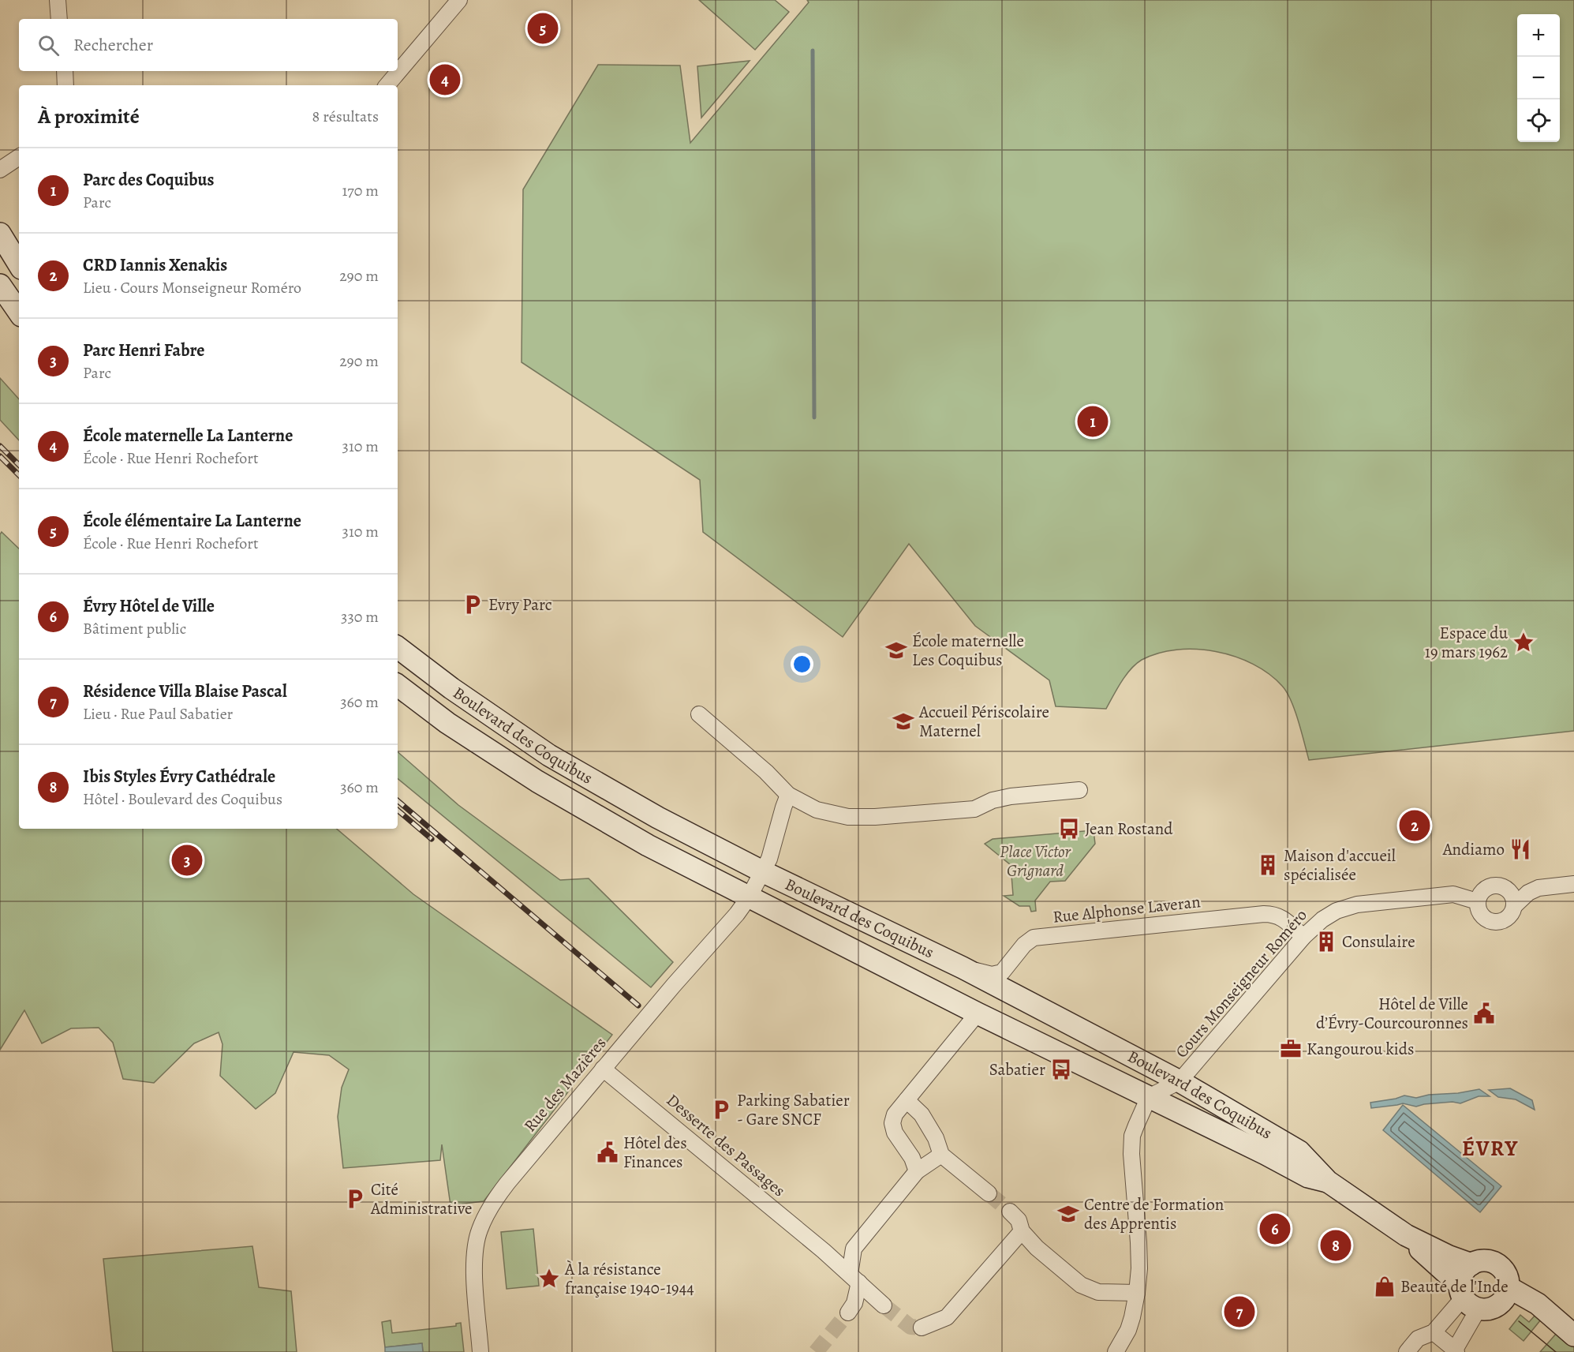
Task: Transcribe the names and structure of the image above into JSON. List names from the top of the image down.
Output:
{
  "streets": {
    "main road": ["Boulevard des Coquibus"],
    "street": [
      "Rue Alphonse Laveran",
      "Cours Monseigneur Roméro",
      "Rue des Mazières",
      "Desserte des Passages"
    ]
  },
  "crossings": [
    ["Boulevard des Coquibus", "Rue Alphonse Laveran"],
    ["Boulevard des Coquibus", "Cours Monseigneur Roméro"],
    ["Boulevard des Coquibus", "Rue des Mazières"],
    ["Rue Alphonse Laveran", "Cours Monseigneur Roméro"],
    ["Rue des Mazières", "Desserte des Passages"]
  ],
  "districts": ["ÉVRY"],
  "parks": ["Place Victor Grignard"],
  "places": {
    "parking": ["Evry Parc", "Parking Sabatier - Gare SNCF", "Cité Administrative"],
    "place": ["Espace du 19 mars 1962", "À la résistance française 1940-1944"],
    "school or university": ["École maternelle Les Coquibus", "Accueil Périscolaire Maternel", "Centre de Formation des Apprentis"],
    "bus stop": ["Jean Rostand", "Sabatier"],
    "restaurant": ["Andiamo"],
    "building": ["Maison d'accueil spécialisée", "Consulaire"],
    "public building": ["Hôtel de Ville d’Évry-Courcouronnes", "Hôtel des Finances"],
    "office": ["Kangourou kids"],
    "shop": ["Beauté de l'Inde"]
  },
  "page": {
    "pins": [
      "5",
      "4",
      "1",
      "2",
      "3",
      "6",
      "8",
      "7"
    ],
    "map_buttons": ["+", "−"],
    "search": "Rechercher",
    "heading": ["À proximité", "8 résultats"],
    "list": [
      {
        "mark": "1",
        "name": "Parc des Coquibus",
        "note": "Parc",
        "value": "170 m"
      },
      {
        "mark": "2",
        "name": "CRD Iannis Xenakis",
        "note": "Lieu · Cours Monseigneur Roméro",
        "value": "290 m"
      },
      {
        "mark": "3",
        "name": "Parc Henri Fabre",
        "note": "Parc",
        "value": "290 m"
      },
      {
        "mark": "4",
        "name": "École maternelle La Lanterne",
        "note": "École · Rue Henri Rochefort",
        "value": "310 m"
      },
      {
        "mark": "5",
        "name": "École élémentaire La Lanterne",
        "note": "École · Rue Henri Rochefort",
        "value": "310 m"
      },
      {
        "mark": "6",
        "name": "Évry Hôtel de Ville",
        "note": "Bâtiment public",
        "value": "330 m"
      },
      {
        "mark": "7",
        "name": "Résidence Villa Blaise Pascal",
        "note": "Lieu · Rue Paul Sabatier",
        "value": "360 m"
      },
      {
        "mark": "8",
        "name": "Ibis Styles Évry Cathédrale",
        "note": "Hôtel · Boulevard des Coquibus",
        "value": "360 m"
      }
    ]
  }
}
